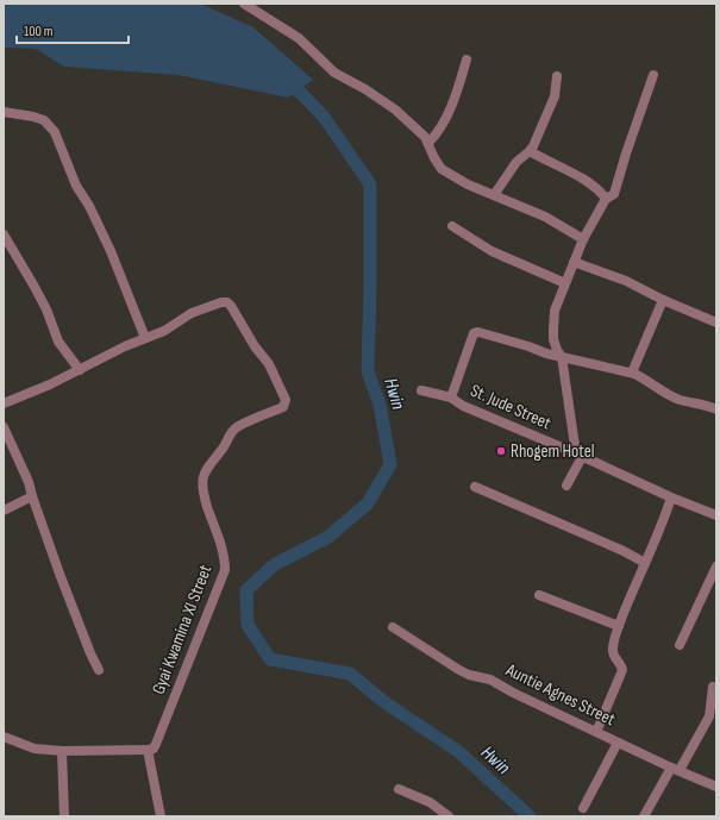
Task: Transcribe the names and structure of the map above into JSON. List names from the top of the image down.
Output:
{
  "streets": {
    "street": ["St. Jude Street", "Gyai Kwamina XI Street", "Auntie Agnes Street"]
  },
  "water": ["Hwin"],
  "places": ["Rhogem Hotel"],
  "scale_bar": "100 m"
}
